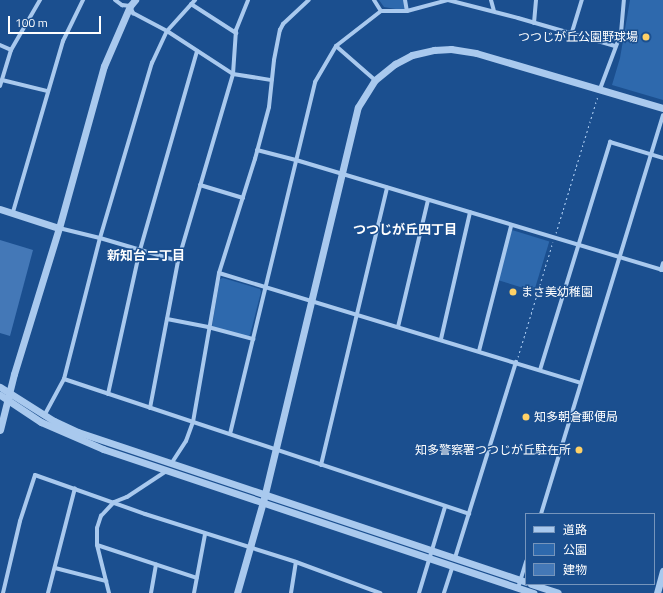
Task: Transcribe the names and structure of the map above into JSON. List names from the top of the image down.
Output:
{
  "districts": ["つつじが丘四丁目", "新知台二丁目"],
  "places": [
    "つつじが丘公園野球場",
    "まさ美幼稚園",
    "知多朝倉郵便局",
    "知多警察署つつじが丘駐在所"
  ],
  "legend": ["道路", "公園", "建物"],
  "scale_bar": "100 m"
}
